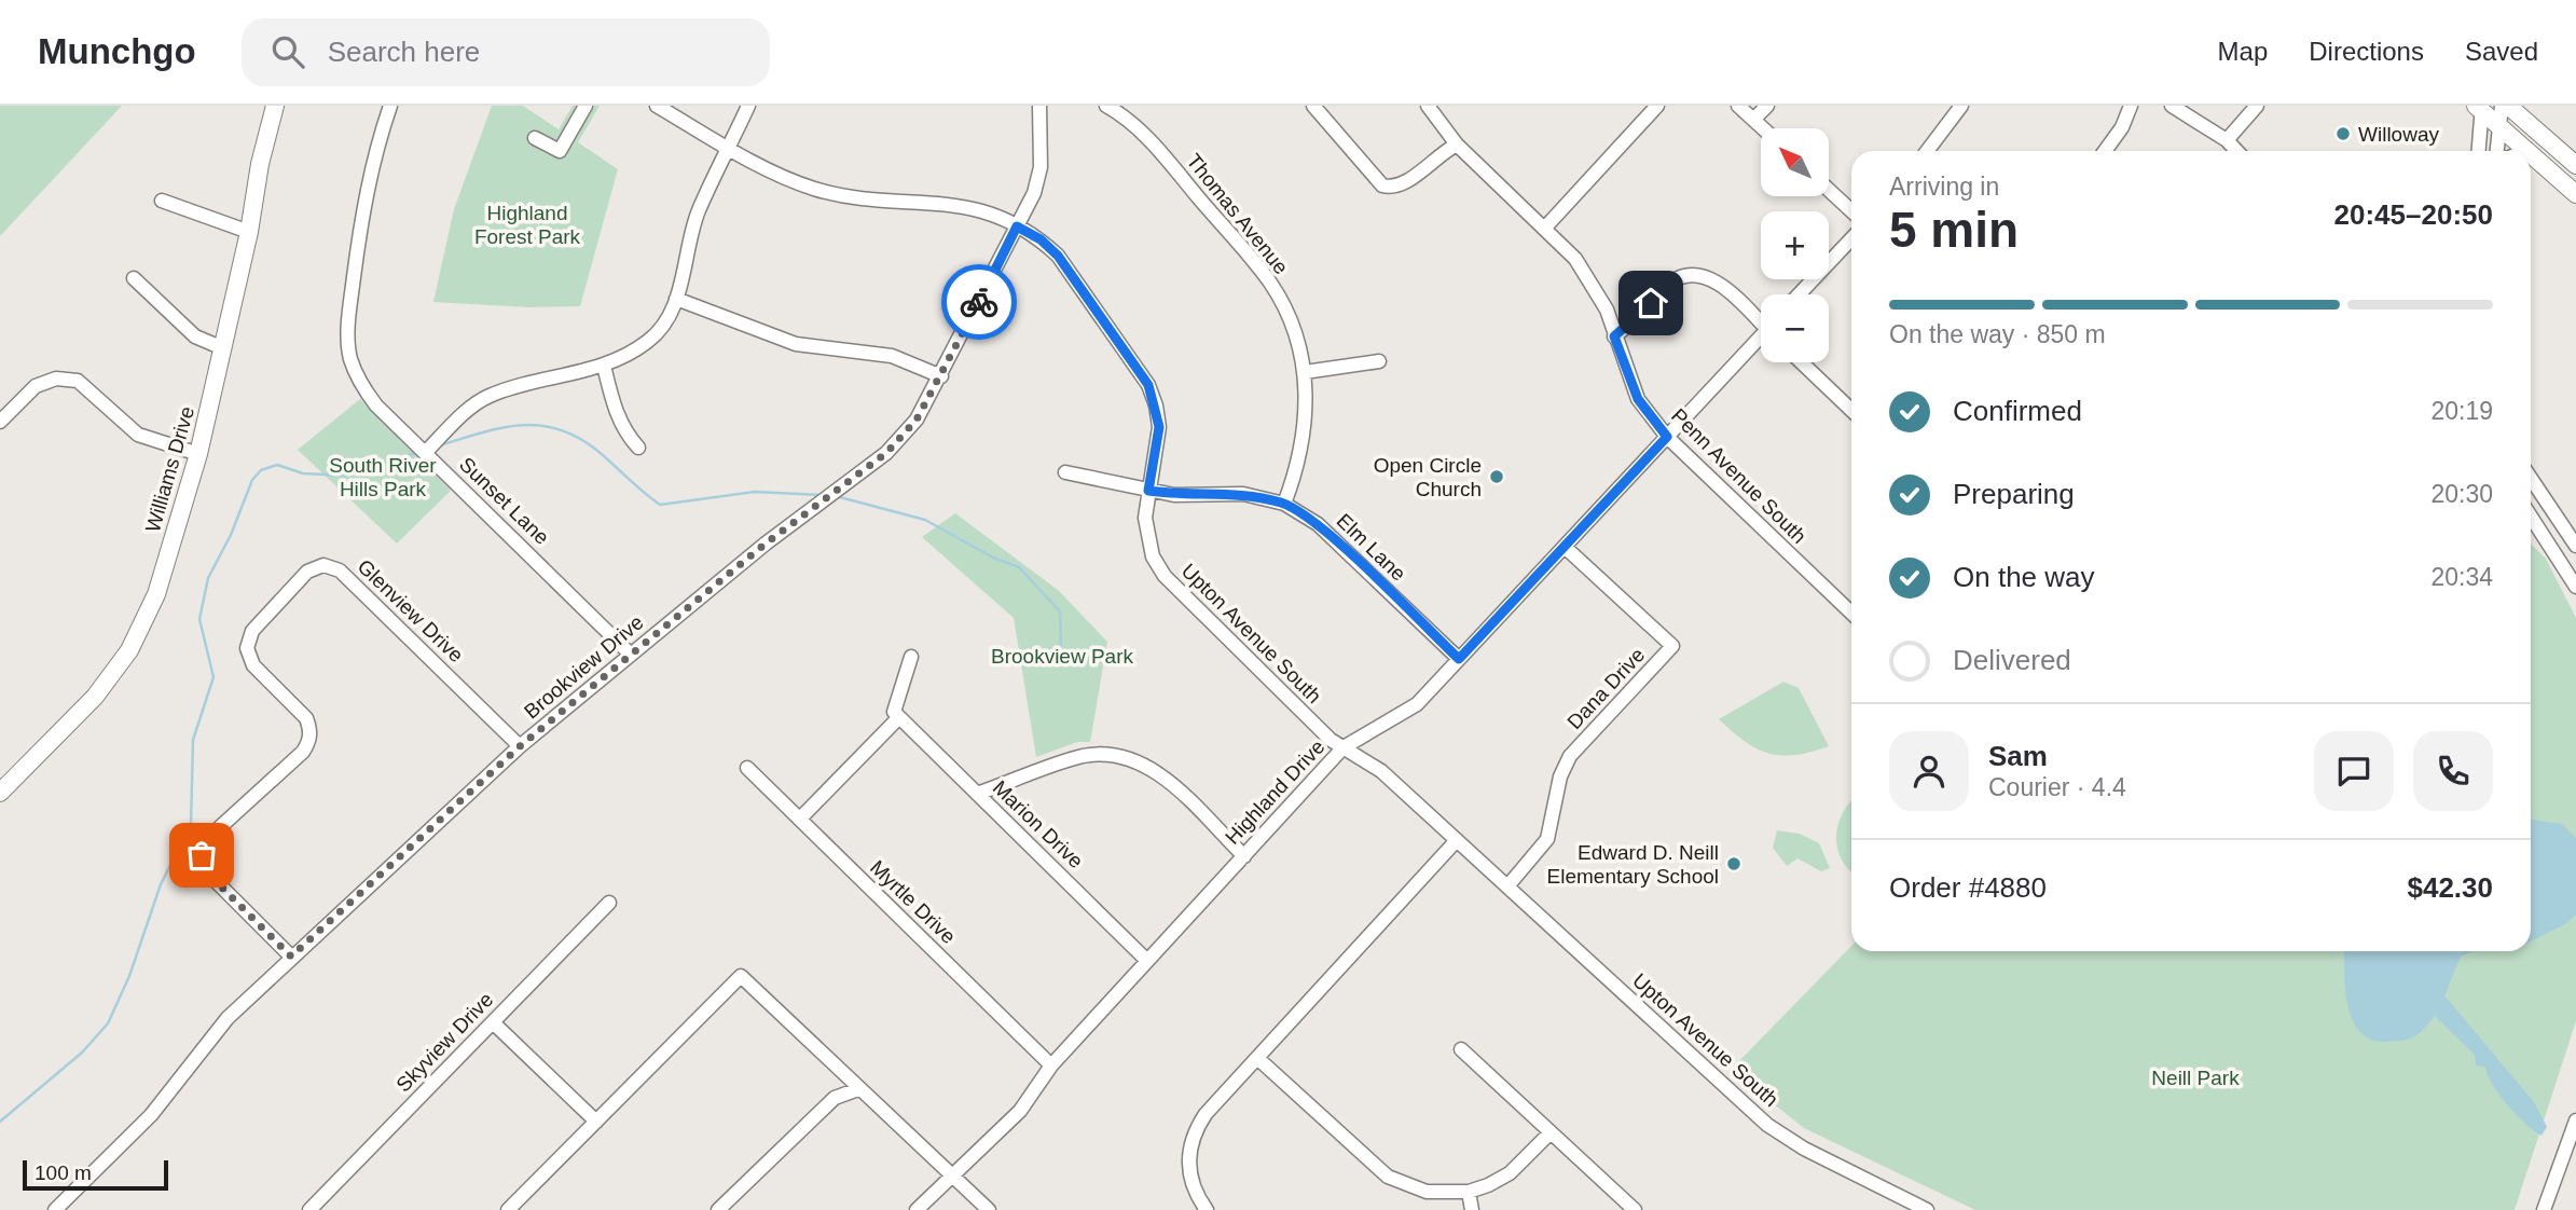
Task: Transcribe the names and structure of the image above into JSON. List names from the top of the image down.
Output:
{
  "streets": {
    "main road": ["Williams Drive"],
    "street": [
      "Thomas Avenue",
      "Penn Avenue South",
      "Sunset Lane",
      "Elm Lane",
      "Glenview Drive",
      "Upton Avenue South",
      "Brookview Drive",
      "Dana Drive",
      "Highland Drive",
      "Marion Drive",
      "Myrtle Drive",
      "Skyview Drive"
    ]
  },
  "crossings": [
    ["Thomas Avenue", "Elm Lane"],
    ["Penn Avenue South", "Highland Drive"],
    ["Sunset Lane", "Brookview Drive"],
    ["Elm Lane", "Upton Avenue South"],
    ["Elm Lane", "Highland Drive"],
    ["Glenview Drive", "Brookview Drive"],
    ["Upton Avenue South", "Brookview Drive"],
    ["Upton Avenue South", "Dana Drive"],
    ["Upton Avenue South", "Highland Drive"],
    ["Dana Drive", "Highland Drive"],
    ["Highland Drive", "Marion Drive"],
    ["Highland Drive", "Myrtle Drive"]
  ],
  "parks": [
    "Highland Forest Park",
    "South River Hills Park",
    "Brookview Park",
    "Neill Park"
  ],
  "places": ["Willoway", "Open Circle Church", "Edward D. Neill Elementary School"],
  "scale_bar": "100 m",
  "north": "top left",
  "page": {
    "header": "Munchgo",
    "search": "Search here",
    "nav": ["Map", "Directions", "Saved"],
    "map_buttons": ["+", "−"],
    "heading": ["5 min", "Arriving in", "20:45–20:50"],
    "panel": [
      "Sam",
      "Courier · 4.4",
      "Order #4880",
      "$42.30"
    ],
    "bar": "On the way · 850 m",
    "list": [
      ["Confirmed", "20:19"],
      ["Preparing", "20:30"],
      ["On the way", "20:34"],
      "Delivered"
    ],
    "scale": "100 m"
  }
}
